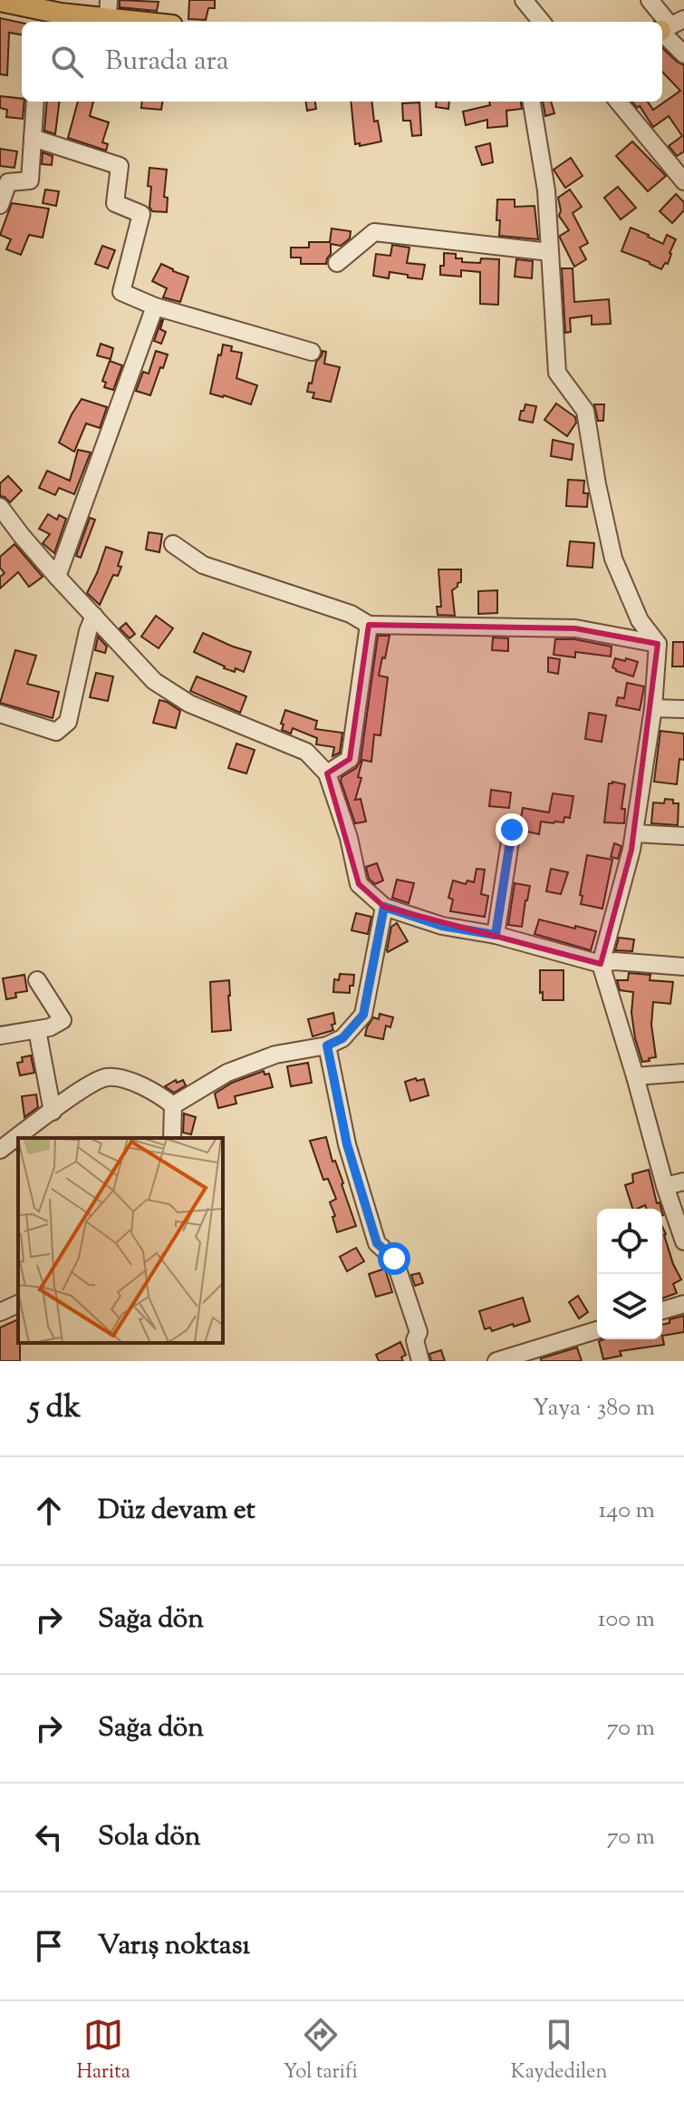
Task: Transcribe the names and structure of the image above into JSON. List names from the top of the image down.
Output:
{
  "page": {
    "search": "Burada ara",
    "heading": ["5 dk", "Yaya · 380 m"],
    "list": [
      ["Düz devam et", "140 m"],
      ["Sağa dön", "100 m"],
      ["Sağa dön", "70 m"],
      ["Sola dön", "70 m"],
      "Varış noktası"
    ],
    "nav": ["Harita", "Yol tarifi", "Kaydedilen"]
  }
}
